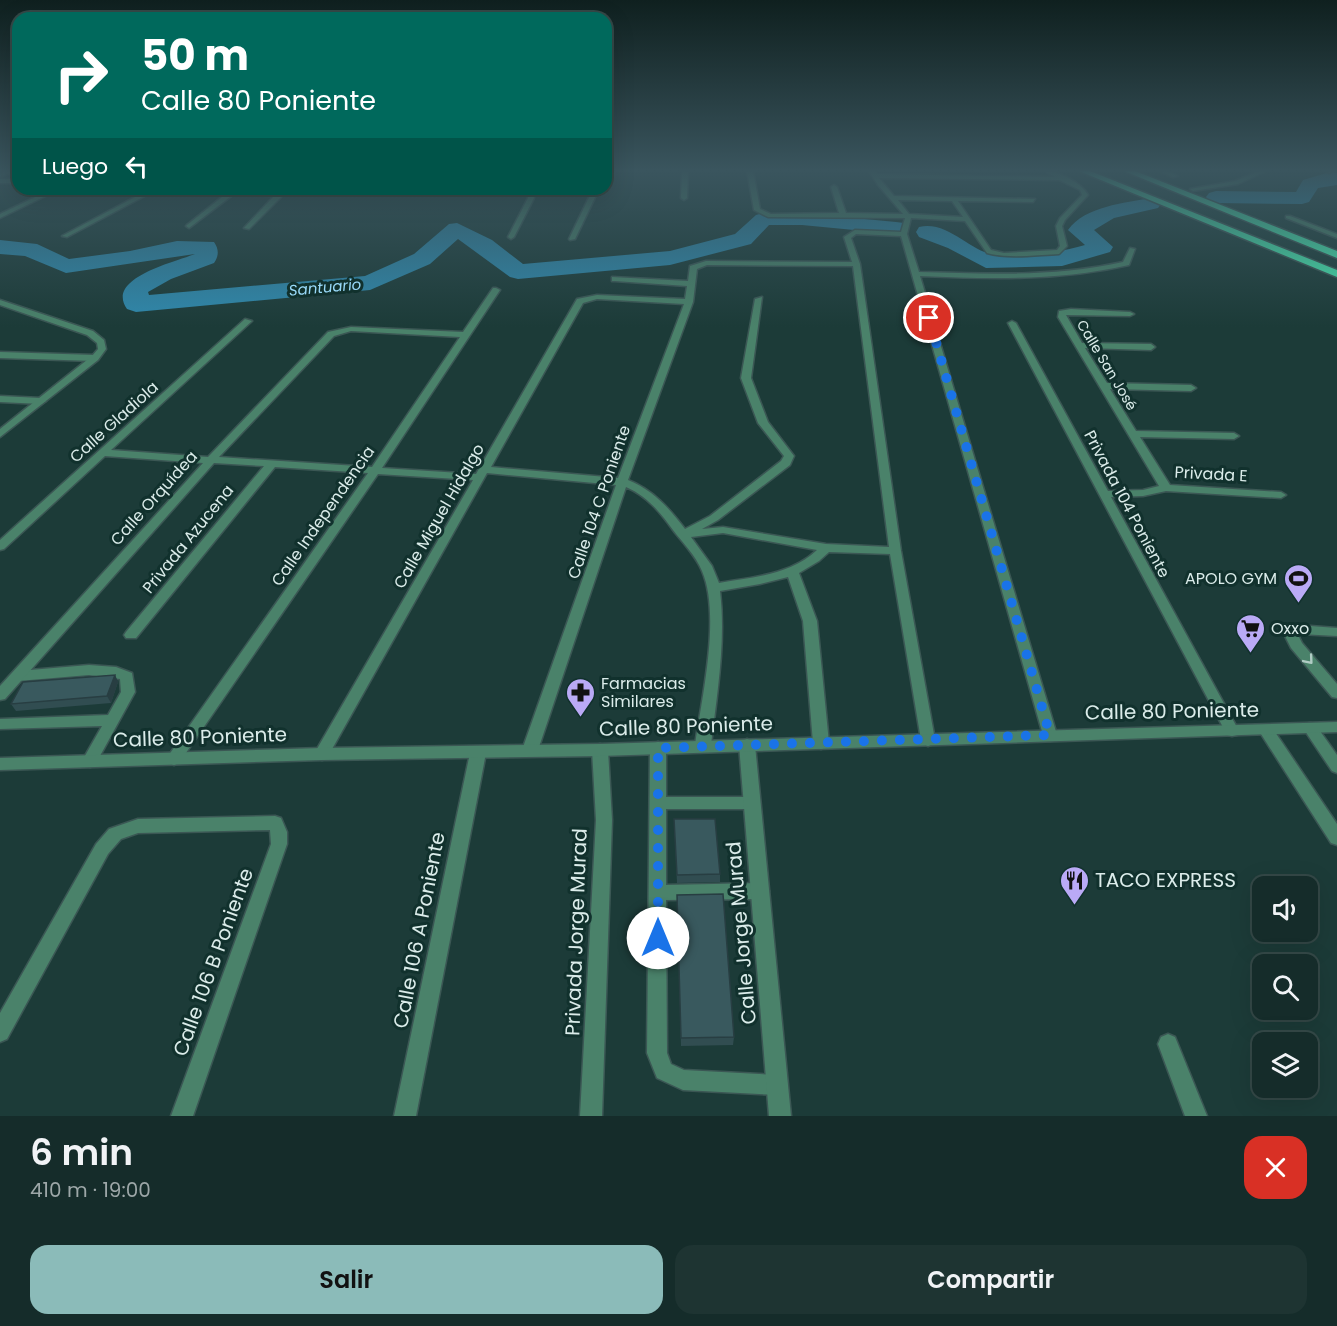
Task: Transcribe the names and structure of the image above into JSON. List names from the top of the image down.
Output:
{
  "streets": {
    "street": [
      "Calle San José",
      "Calle Gladiola",
      "Privada E",
      "Calle Orquídea",
      "Calle 104 C Poniente",
      "Privada 104 Poniente",
      "Calle Independencia",
      "Calle Miguel Hidalgo",
      "Privada Azucena",
      "Calle 80 Poniente",
      "Calle 106 A Poniente",
      "Privada Jorge Murad",
      "Calle Jorge Murad",
      "Calle 106 B Poniente"
    ]
  },
  "crossings": [
    ["Calle San José", "Privada E"],
    ["Calle Gladiola", "Privada Azucena"],
    ["Privada E", "Privada 104 Poniente"],
    ["Calle Orquídea", "Calle Independencia"],
    ["Calle Orquídea", "Privada Azucena"],
    ["Calle 104 C Poniente", "Calle Miguel Hidalgo"],
    ["Calle 104 C Poniente", "Privada Azucena"],
    ["Calle 104 C Poniente", "Calle 80 Poniente"],
    ["Privada 104 Poniente", "Calle 80 Poniente"],
    ["Calle Independencia", "Privada Azucena"],
    ["Calle Independencia", "Calle 80 Poniente"],
    ["Calle Miguel Hidalgo", "Privada Azucena"],
    ["Calle Miguel Hidalgo", "Calle 80 Poniente"],
    ["Privada Azucena", "Calle 80 Poniente"],
    ["Calle 80 Poniente", "Calle 106 A Poniente"],
    ["Calle 80 Poniente", "Privada Jorge Murad"],
    ["Calle 80 Poniente", "Calle Jorge Murad"]
  ],
  "water": ["Santuario"],
  "places": {
    "sports": ["APOLO GYM"],
    "supermarket": ["Oxxo"],
    "pharmacy": ["Farmacias Similares"],
    "restaurant": ["TACO EXPRESS"]
  },
  "page": {
    "turn": ["50 m", "Calle 80 Poniente"],
    "then": "Luego",
    "heading": ["6 min", "410 m · 19:00"],
    "buttons": ["Salir", "Compartir"]
  }
}
